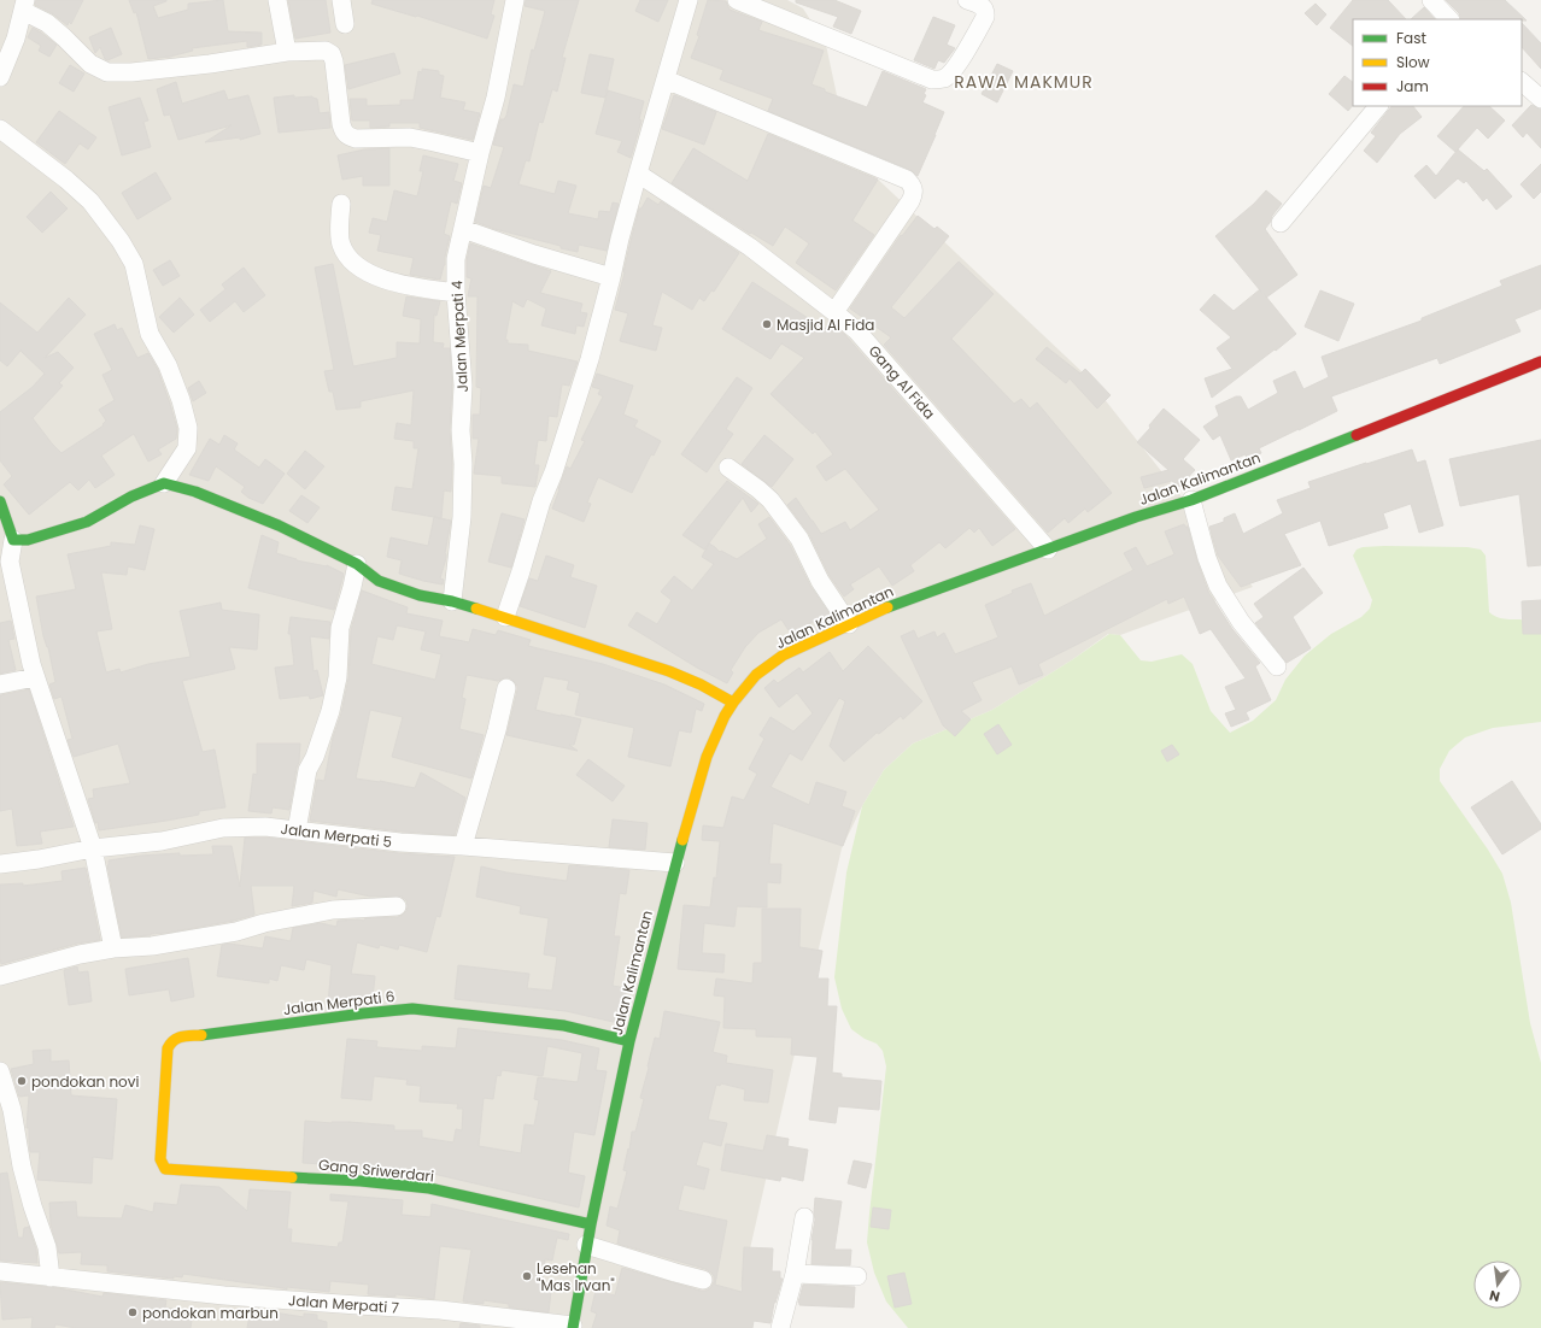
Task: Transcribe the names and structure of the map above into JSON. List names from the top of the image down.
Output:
{
  "streets": {
    "street": [
      "Jalan Merpati 4",
      "Gang Al Fida",
      "Jalan Kalimantan",
      "Jalan Merpati 5",
      "Jalan Merpati 6",
      "Gang Sriwerdari",
      "Jalan Merpati 7"
    ]
  },
  "crossings": [
    ["Gang Al Fida", "Jalan Kalimantan"],
    ["Jalan Kalimantan", "Jalan Merpati 5"],
    ["Jalan Kalimantan", "Jalan Merpati 6"],
    ["Jalan Kalimantan", "Gang Sriwerdari"],
    ["Jalan Kalimantan", "Jalan Merpati 7"],
    ["Jalan Merpati 6", "Gang Sriwerdari"]
  ],
  "districts": ["RAWA MAKMUR"],
  "places": [
    "Masjid Al Fida",
    "pondokan novi",
    "Lesehan \"Mas Irvan\"",
    "pondokan marbun"
  ],
  "legend": ["Fast", "Slow", "Jam"],
  "north": "bottom"
}
